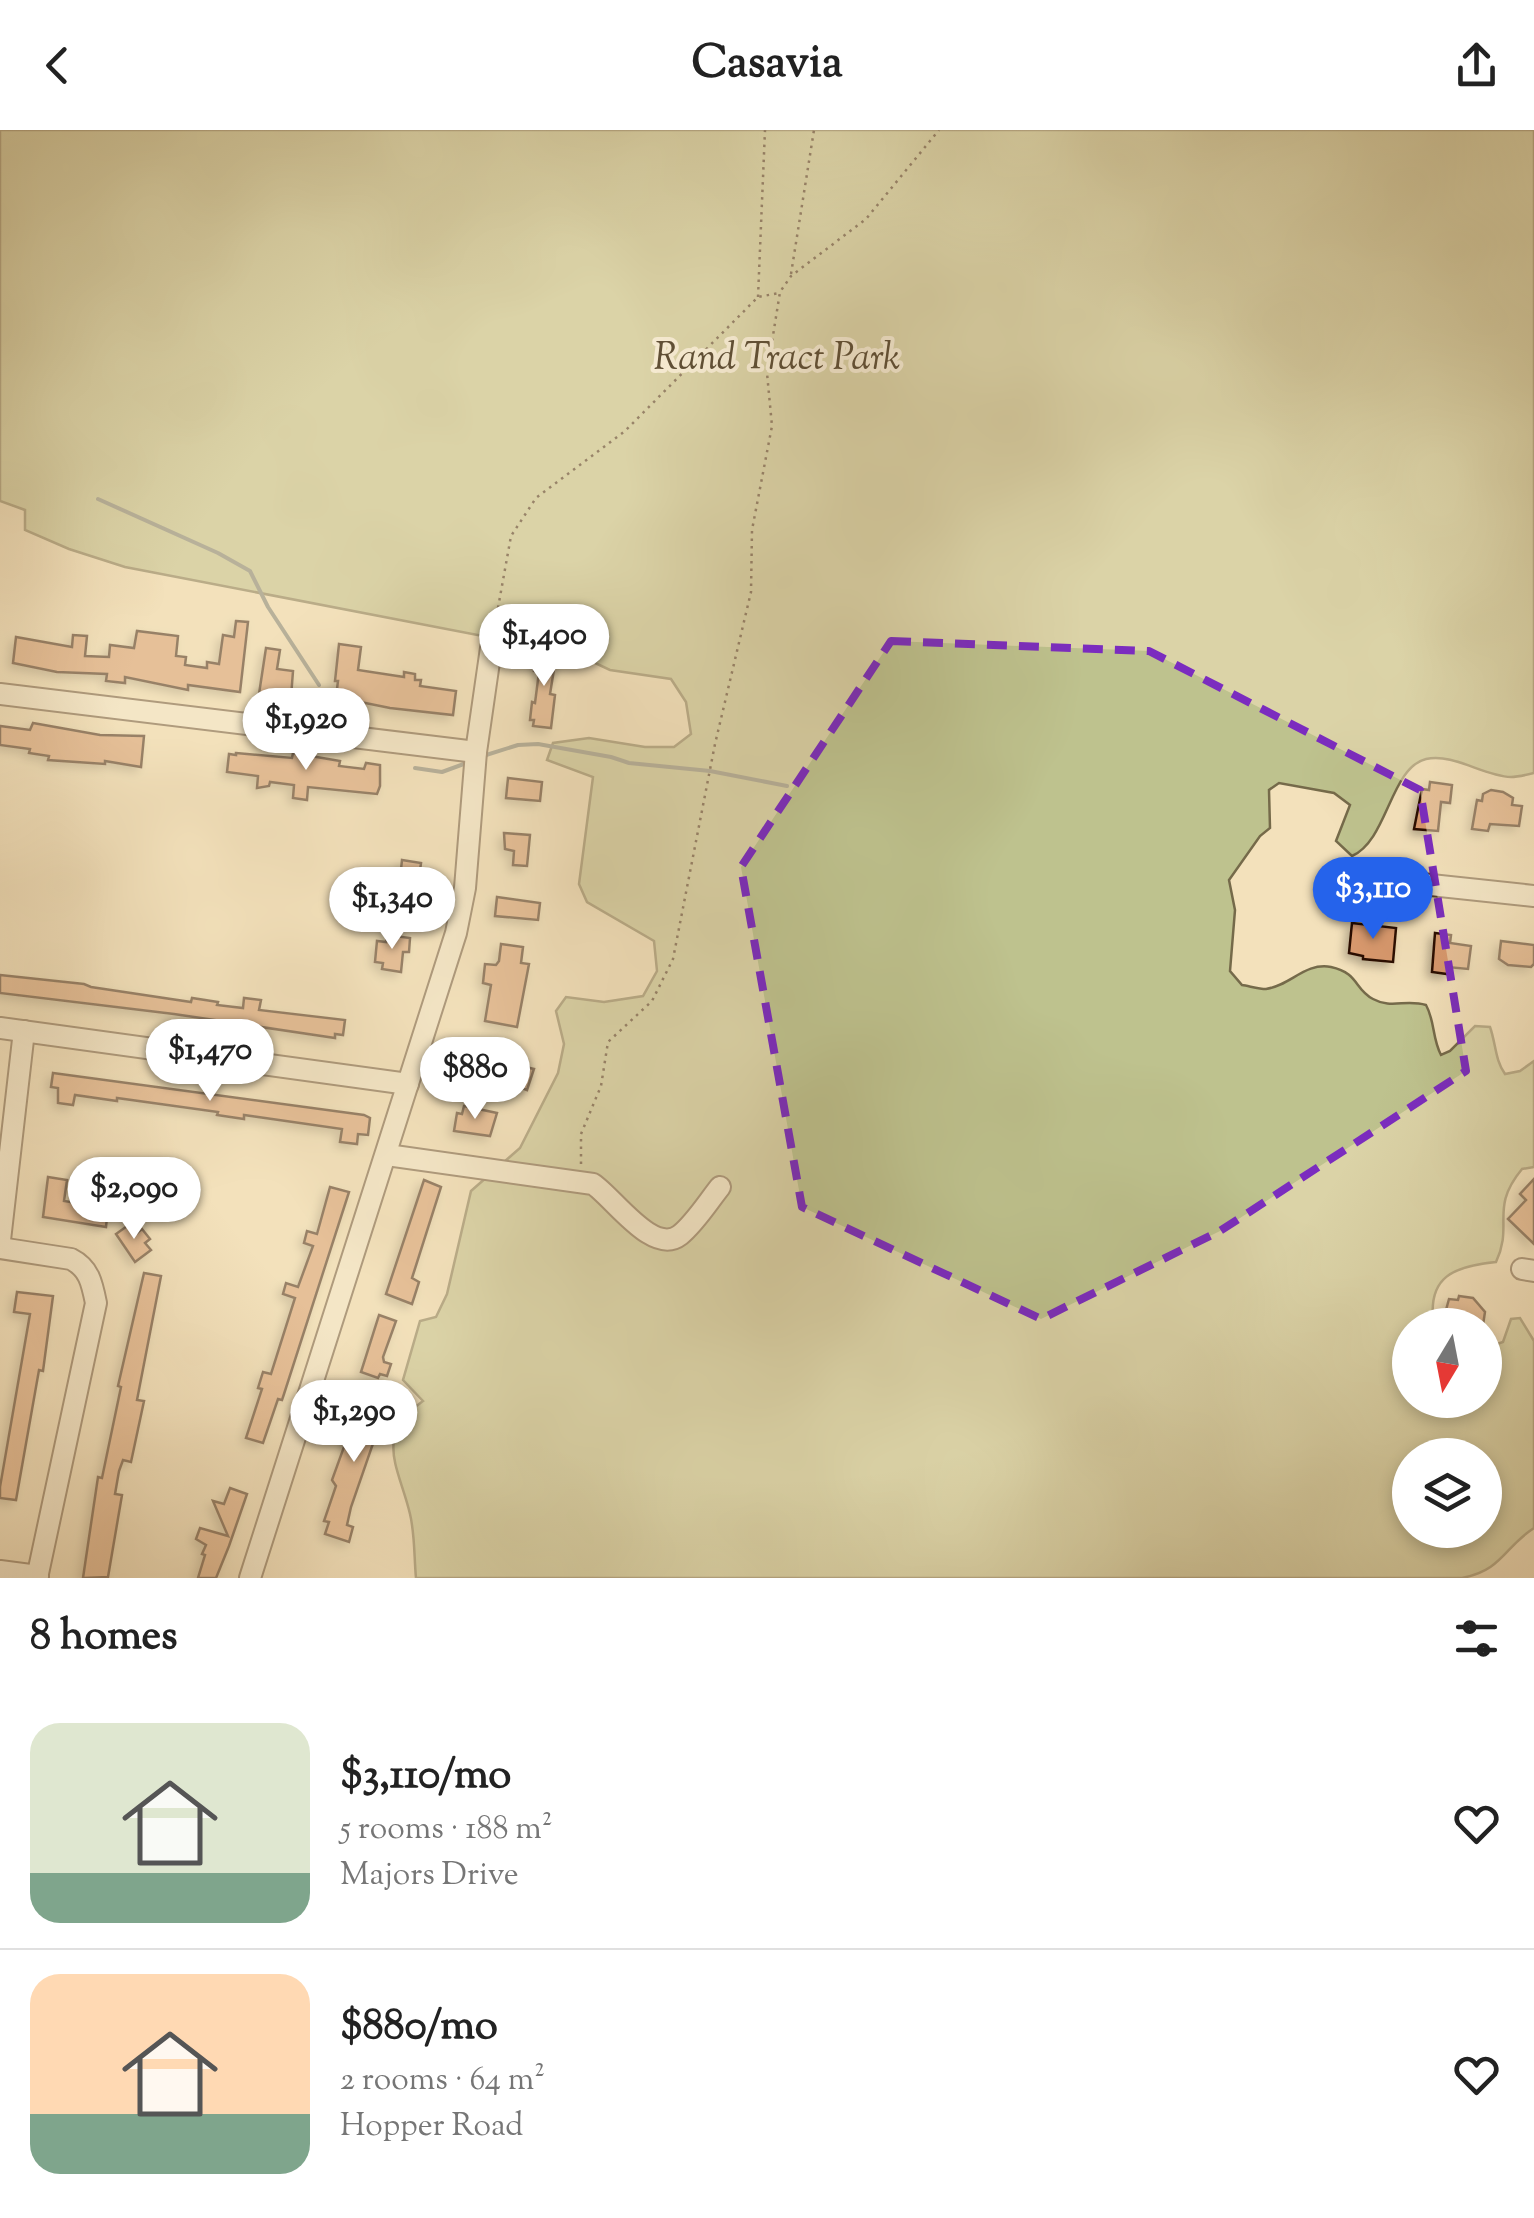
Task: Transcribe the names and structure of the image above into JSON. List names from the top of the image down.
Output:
{
  "parks": ["Rand Tract Park"],
  "north": "bottom",
  "page": {
    "header": "Casavia",
    "price": [
      "$1,400",
      "$1,920",
      "$3,110",
      "$1,340",
      "$1,470",
      "$880",
      "$2,090",
      "$1,290"
    ],
    "heading": "8 homes",
    "list": [
      {
        "name": "$3,110/mo",
        "note": "5 rooms · 188 m² · Majors Drive"
      },
      {
        "name": "$880/mo",
        "note": "2 rooms · 64 m² · Hopper Road"
      }
    ]
  }
}
